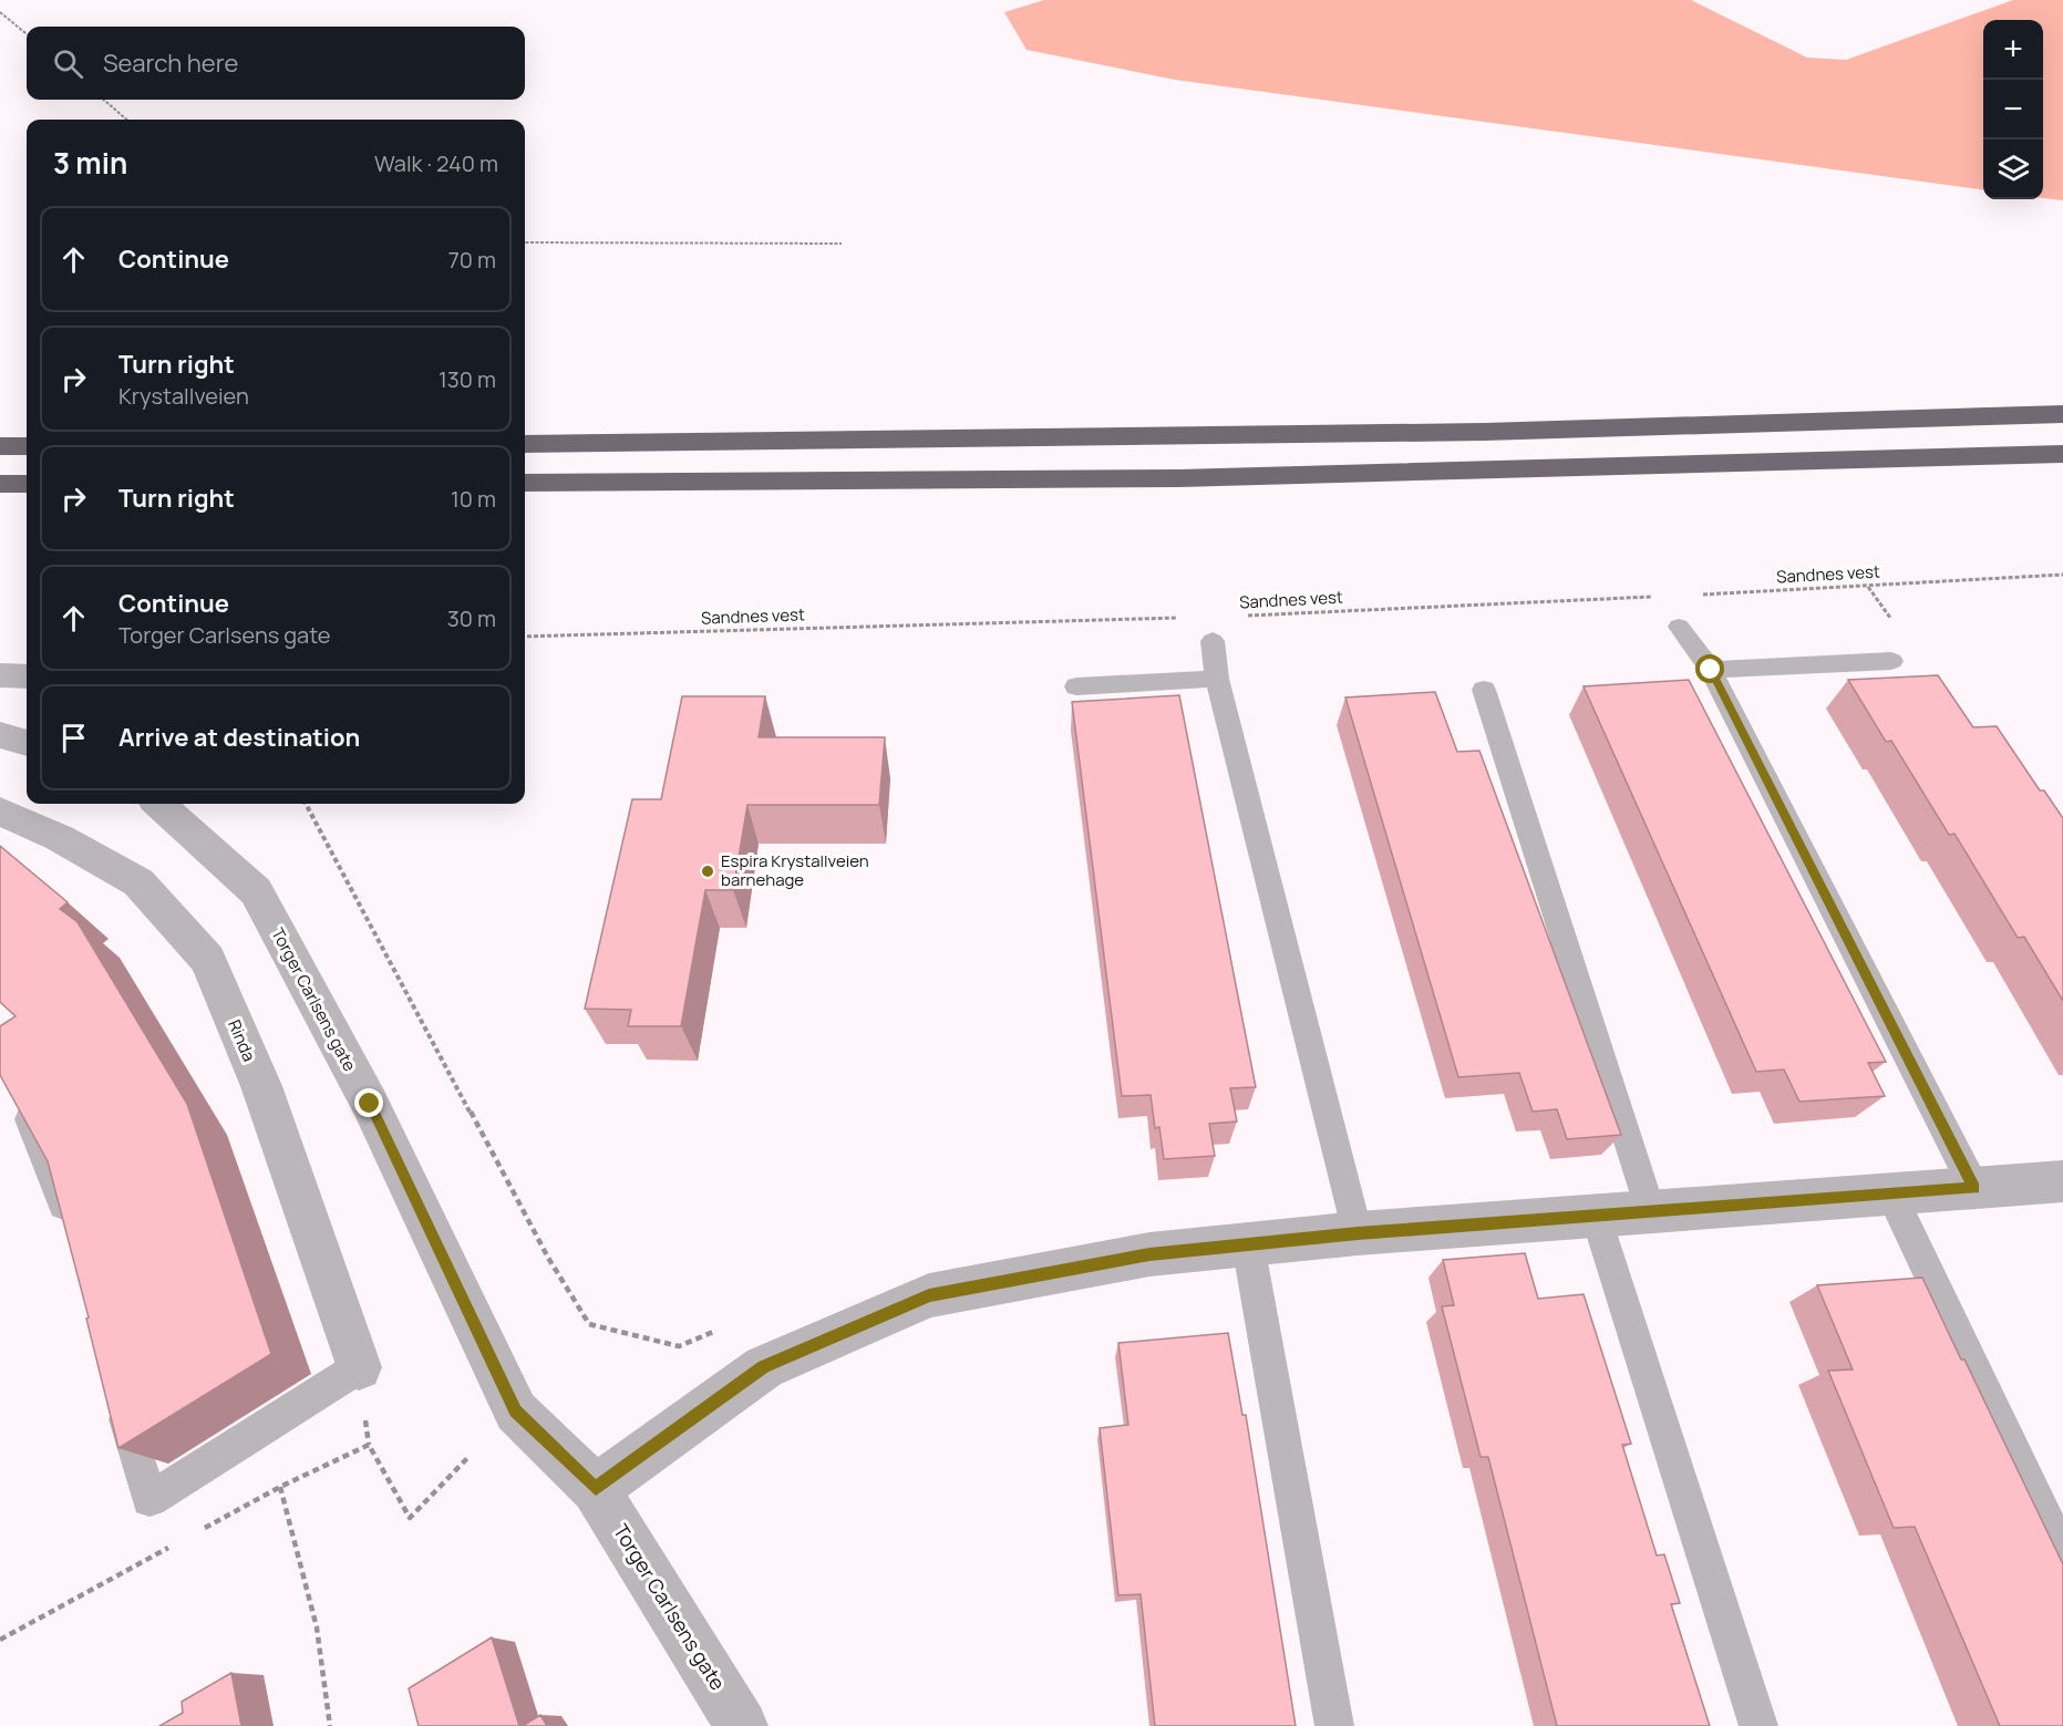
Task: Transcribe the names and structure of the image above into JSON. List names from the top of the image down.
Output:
{
  "streets": {
    "street": ["Torger Carlsens gate", "Rinda"],
    "path": ["Sandnes vest"]
  },
  "places": ["Espira Krystallveien barnehage"],
  "page": {
    "map_buttons": ["+", "−"],
    "search": "Search here",
    "heading": ["3 min", "Walk · 240 m"],
    "list": [
      ["Continue", "70 m"],
      ["Turn right", "Krystallveien", "130 m"],
      ["Turn right", "10 m"],
      ["Continue", "Torger Carlsens gate", "30 m"],
      "Arrive at destination"
    ]
  }
}
